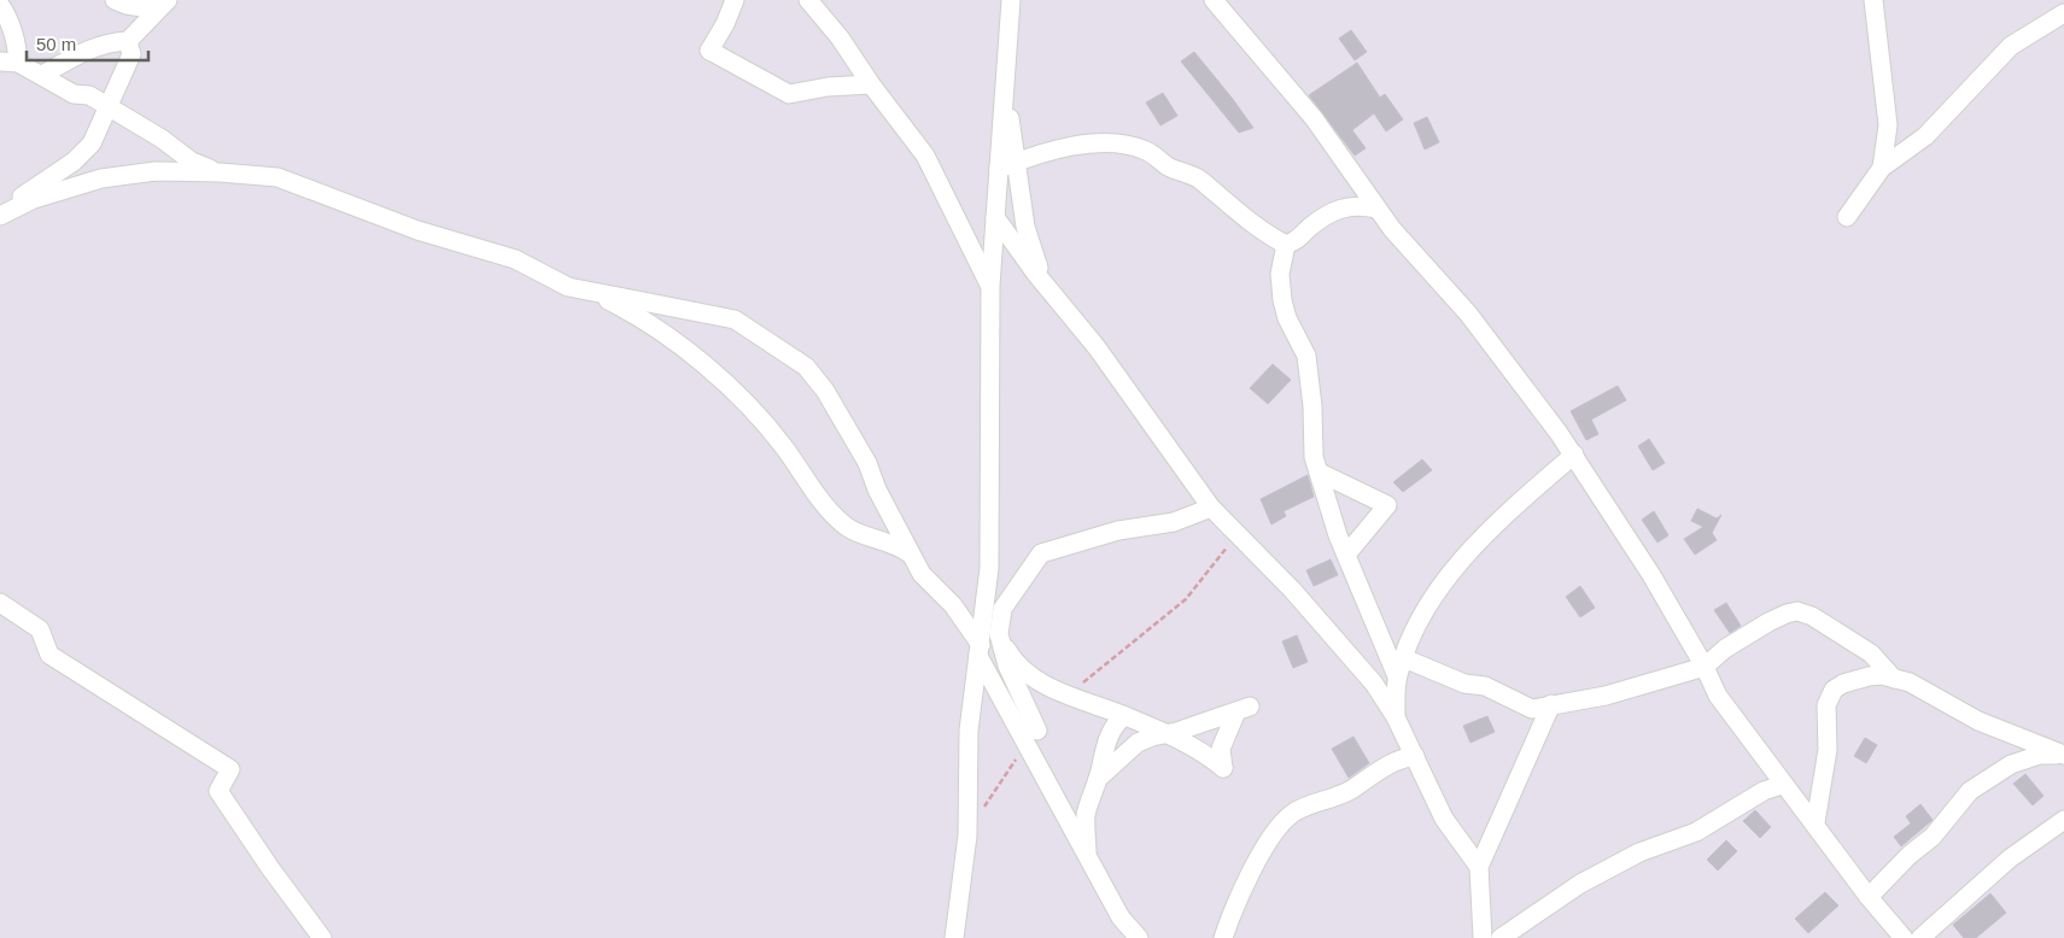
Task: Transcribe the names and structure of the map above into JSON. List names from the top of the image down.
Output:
{
  "scale_bar": "50 m"
}
